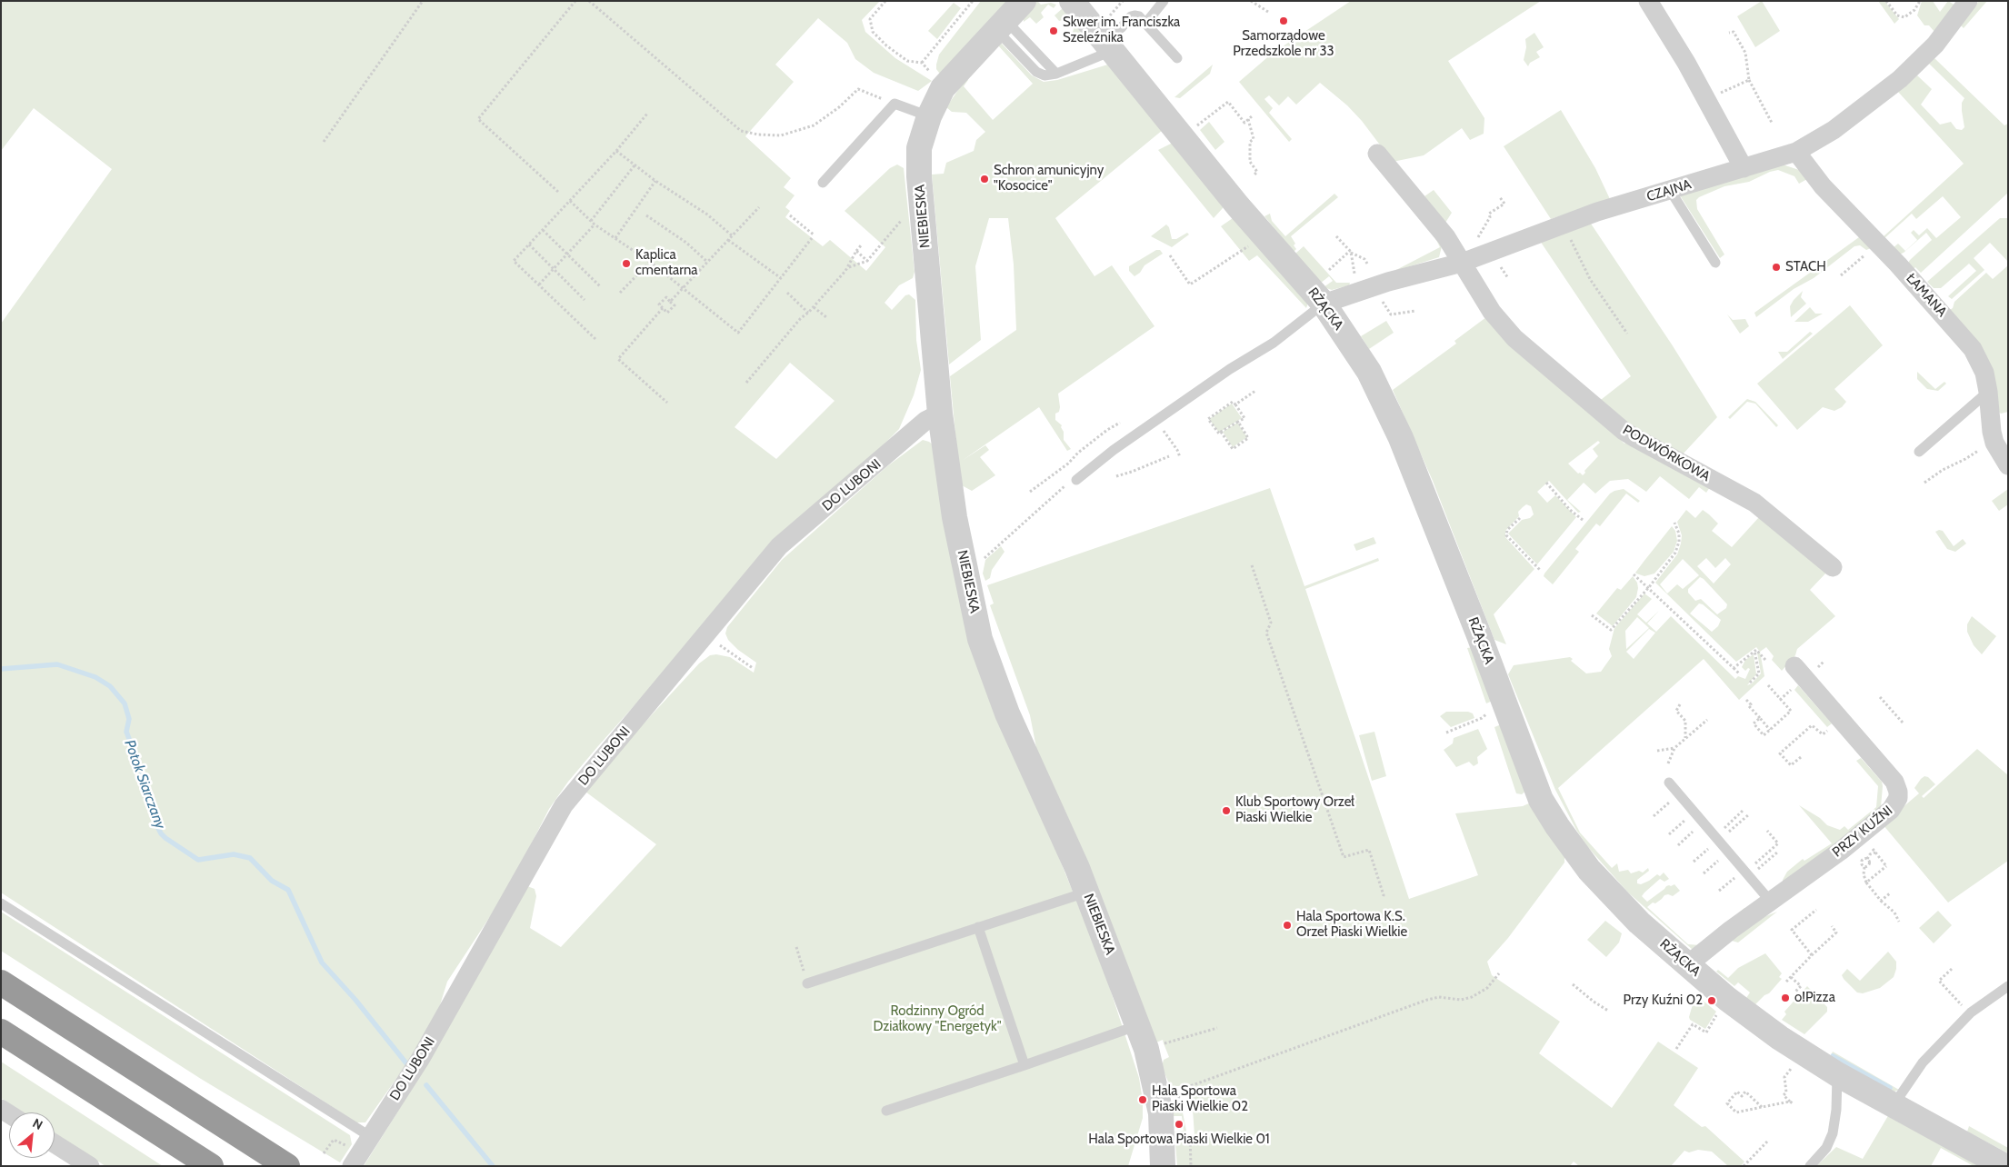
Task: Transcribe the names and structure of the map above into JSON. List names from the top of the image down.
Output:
{
  "streets": {
    "street": [
      "CZAJNA",
      "NIEBIESKA",
      "ŁAMANA",
      "RŻĄCKA",
      "PODWÓRKOWA",
      "DO LUBONI",
      "PRZY KUŹNI"
    ]
  },
  "crossings": [
    ["CZAJNA", "ŁAMANA"],
    ["CZAJNA", "RŻĄCKA"],
    ["CZAJNA", "PODWÓRKOWA"],
    ["NIEBIESKA", "DO LUBONI"],
    ["RŻĄCKA", "PRZY KUŹNI"]
  ],
  "water": ["Potok Siarczany"],
  "parks": ["Rodzinny Ogród Działkowy \"Energetyk\""],
  "places": [
    "Samorządowe Przedszkole nr 33",
    "Skwer im. Franciszka Szeleźnika",
    "Schron amunicyjny \"Kosocice\"",
    "Kaplica cmentarna",
    "STACH",
    "Klub Sportowy Orzeł Piaski Wielkie",
    "Hala Sportowa K.S. Orzeł Piaski Wielkie",
    "o!Pizza",
    "Przy Kuźni 02",
    "Hala Sportowa Piaski Wielkie 02",
    "Hala Sportowa Piaski Wielkie 01"
  ],
  "north": "top right"
}
